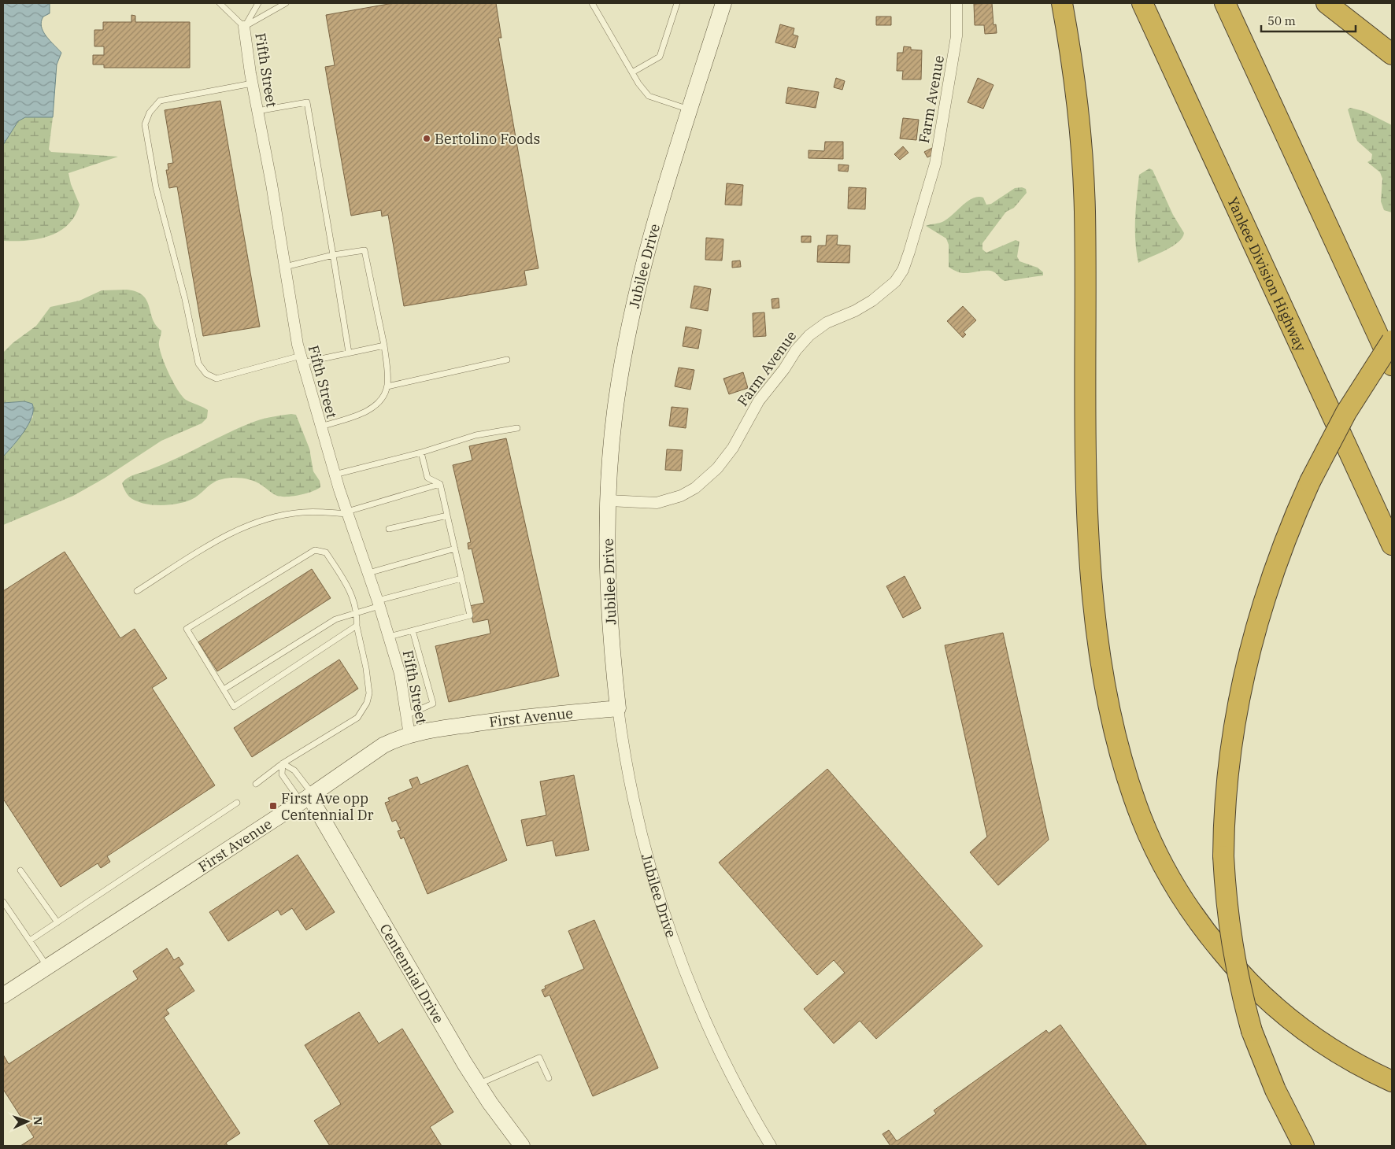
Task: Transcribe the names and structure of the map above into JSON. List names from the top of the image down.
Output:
{
  "streets": {
    "highway": ["Yankee Division Highway"],
    "street": [
      "Fifth Street",
      "Farm Avenue",
      "Jubilee Drive",
      "First Avenue",
      "Centennial Drive"
    ]
  },
  "crossings": [
    ["Fifth Street", "First Avenue"],
    ["Farm Avenue", "Jubilee Drive"],
    ["Jubilee Drive", "First Avenue"],
    ["First Avenue", "Centennial Drive"]
  ],
  "places": {
    "other": ["Bertolino Foods"],
    "transit": ["First Ave opp Centennial Dr"]
  },
  "scale_bar": "50 m",
  "north": "right"
}
